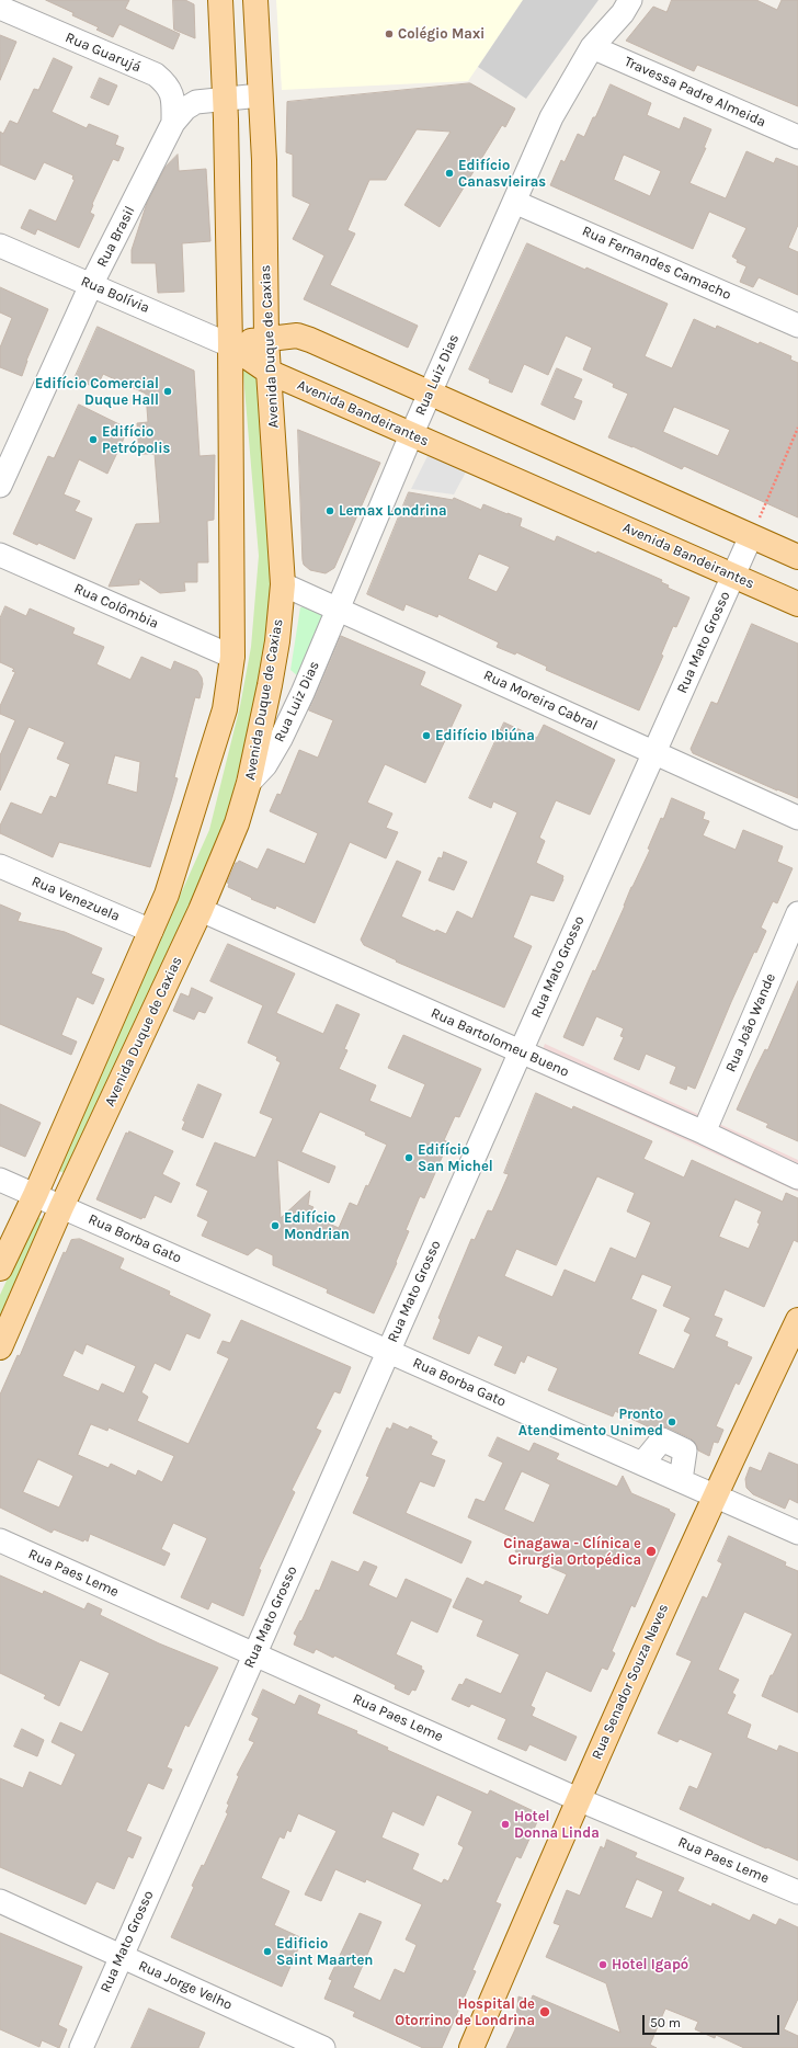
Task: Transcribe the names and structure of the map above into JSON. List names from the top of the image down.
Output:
{
  "streets": {
    "main road": ["Avenida Duque de Caxias", "Avenida Bandeirantes", "Rua Senador Souza Naves"],
    "street": [
      "Rua Guarujá",
      "Travessa Padre Almeida",
      "Rua Brasil",
      "Rua Fernandes Camacho",
      "Rua Bolívia",
      "Rua Luiz Dias",
      "Rua Colômbia",
      "Rua Mato Grosso",
      "Rua Moreira Cabral",
      "Rua Venezuela",
      "Rua João Wande",
      "Rua Bartolomeu Bueno",
      "Rua Borba Gato",
      "Rua Paes Leme",
      "Rua Jorge Velho"
    ]
  },
  "crossings": [
    ["Rua Guarujá", "Rua Brasil"],
    ["Travessa Padre Almeida", "Rua Luiz Dias"],
    ["Rua Brasil", "Rua Bolívia"],
    ["Rua Brasil", "Avenida Duque de Caxias"],
    ["Rua Fernandes Camacho", "Rua Luiz Dias"],
    ["Rua Bolívia", "Avenida Bandeirantes"],
    ["Avenida Duque de Caxias", "Rua Luiz Dias"],
    ["Avenida Duque de Caxias", "Avenida Bandeirantes"],
    ["Avenida Duque de Caxias", "Rua Moreira Cabral"],
    ["Avenida Duque de Caxias", "Rua Bartolomeu Bueno"],
    ["Avenida Duque de Caxias", "Rua Borba Gato"],
    ["Rua Luiz Dias", "Avenida Bandeirantes"],
    ["Rua Luiz Dias", "Rua Moreira Cabral"],
    ["Avenida Bandeirantes", "Rua Mato Grosso"],
    ["Rua Mato Grosso", "Rua Moreira Cabral"],
    ["Rua Mato Grosso", "Rua Bartolomeu Bueno"],
    ["Rua Mato Grosso", "Rua Borba Gato"],
    ["Rua Mato Grosso", "Rua Paes Leme"],
    ["Rua Mato Grosso", "Rua Jorge Velho"],
    ["Rua João Wande", "Rua Bartolomeu Bueno"],
    ["Rua Borba Gato", "Rua Senador Souza Naves"],
    ["Rua Paes Leme", "Rua Senador Souza Naves"]
  ],
  "places": [
    "Colégio Maxi",
    "Edifício Canasvieiras",
    "Edifício Comercial Duque Hall",
    "Edifício Petrópolis",
    "Lemax Londrina",
    "Edifício Ibiúna",
    "Edifício San Michel",
    "Edifício Mondrian",
    "Pronto Atendimento Unimed",
    "Cinagawa - Clínica e Cirurgia Ortopédica",
    "Hotel Donna Linda",
    "Edificio Saint Maarten",
    "Hotel Igapó",
    "Hospital de Otorrino de Londrina"
  ],
  "scale_bar": "50 m"
}
